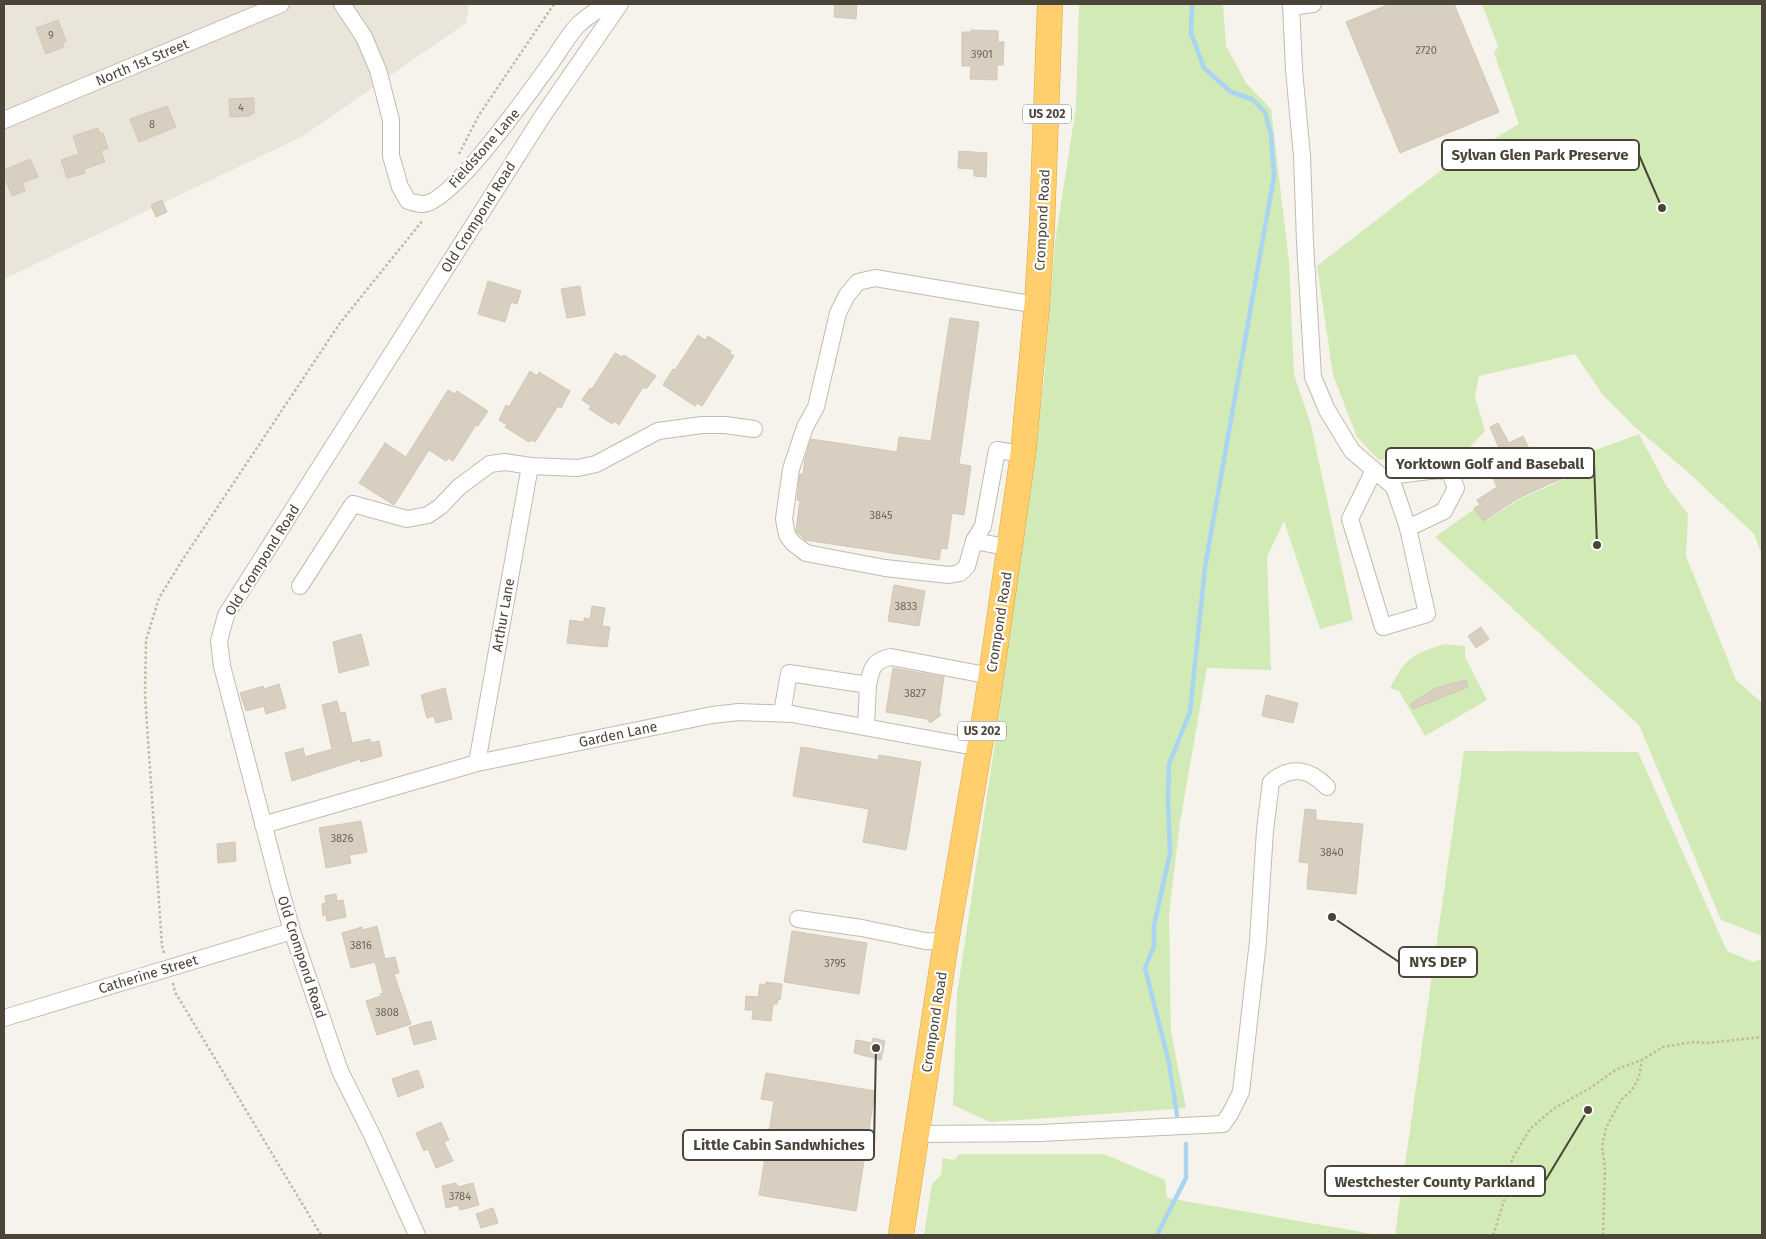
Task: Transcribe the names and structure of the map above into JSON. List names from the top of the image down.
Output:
{
  "streets": {
    "highway": ["US 202", "Crompond Road"],
    "street": [
      "North 1st Street",
      "Fieldstone Lane",
      "Old Crompond Road",
      "Arthur Lane",
      "Garden Lane",
      "Catherine Street"
    ]
  },
  "crossings": [
    ["Old Crompond Road", "Garden Lane"],
    ["Old Crompond Road", "Catherine Street"],
    ["Crompond Road", "Garden Lane"],
    ["Arthur Lane", "Garden Lane"]
  ],
  "places": [
    "Sylvan Glen Park Preserve",
    "Yorktown Golf and Baseball",
    "NYS DEP",
    "Little Cabin Sandwhiches",
    "Westchester County Parkland"
  ],
  "house_numbers": [
    "9",
    "2720",
    "3901",
    "4",
    "8",
    "3845",
    "3833",
    "3827",
    "3826",
    "3840",
    "3816",
    "3795",
    "3808",
    "3784"
  ]
}
